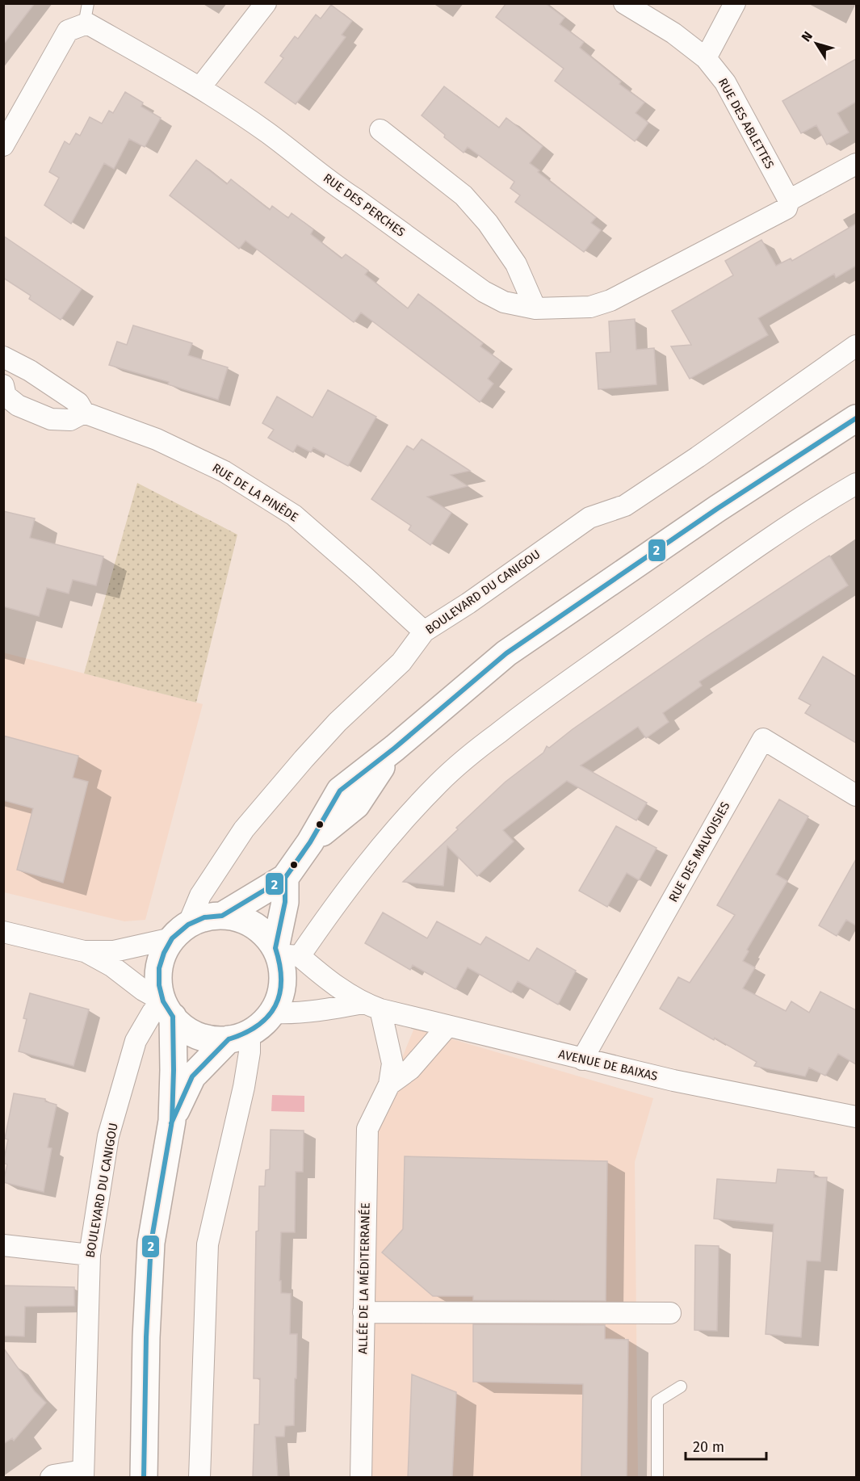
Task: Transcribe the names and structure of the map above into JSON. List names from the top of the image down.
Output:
{
  "streets": {
    "street": [
      "RUE DES ABLETTES",
      "RUE DES PERCHES",
      "RUE DE LA PINÈDE",
      "BOULEVARD DU CANIGOU",
      "RUE DES MALVOISIES",
      "AVENUE DE BAIXAS",
      "ALLÉE DE LA MÉDITERRANÉE"
    ]
  },
  "crossings": [
    ["RUE DES ABLETTES", "RUE DES PERCHES"],
    ["RUE DE LA PINÈDE", "BOULEVARD DU CANIGOU"],
    ["BOULEVARD DU CANIGOU", "AVENUE DE BAIXAS"],
    ["RUE DES MALVOISIES", "AVENUE DE BAIXAS"],
    ["AVENUE DE BAIXAS", "ALLÉE DE LA MÉDITERRANÉE"]
  ],
  "lines": ["transit line 2"],
  "scale_bar": "20 m",
  "north": "top left"
}
